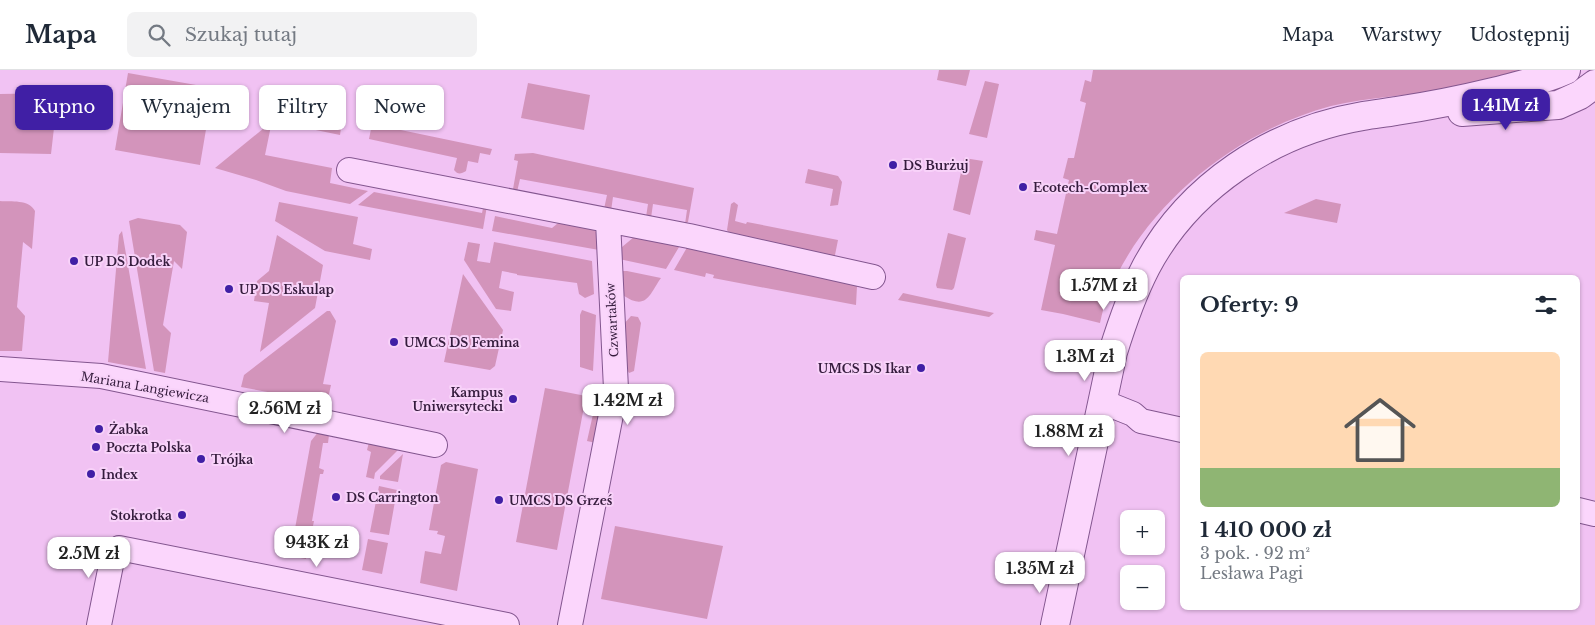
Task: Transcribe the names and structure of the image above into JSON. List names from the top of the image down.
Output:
{
  "streets": {
    "street": ["Czwartaków", "Mariana Langiewicza"]
  },
  "places": [
    "DS Burżuj",
    "Ecotech-Complex",
    "UP DS Dodek",
    "UP DS Eskulap",
    "UMCS DS Femina",
    "UMCS DS Ikar",
    "Kampus Uniwersytecki",
    "Żabka",
    "Poczta Polska",
    "Trójka",
    "Index",
    "DS Carrington",
    "UMCS DS Grześ",
    "Stokrotka"
  ],
  "page": {
    "header": "Mapa",
    "search": "Szukaj tutaj",
    "nav": ["Mapa", "Warstwy", "Udostępnij"],
    "chip": [
      "Kupno",
      "Wynajem",
      "Filtry",
      "Nowe"
    ],
    "price": [
      "1.41M zł",
      "1.57M zł",
      "1.3M zł",
      "1.42M zł",
      "2.56M zł",
      "1.88M zł",
      "943K zł",
      "2.5M zł",
      "1.35M zł"
    ],
    "heading": "Oferty: 9",
    "list": [
      {
        "name": "1 410 000 zł",
        "note": "3 pok. · 92 m² · Lesława Pagi"
      }
    ],
    "map_buttons": ["+", "−"]
  }
}
